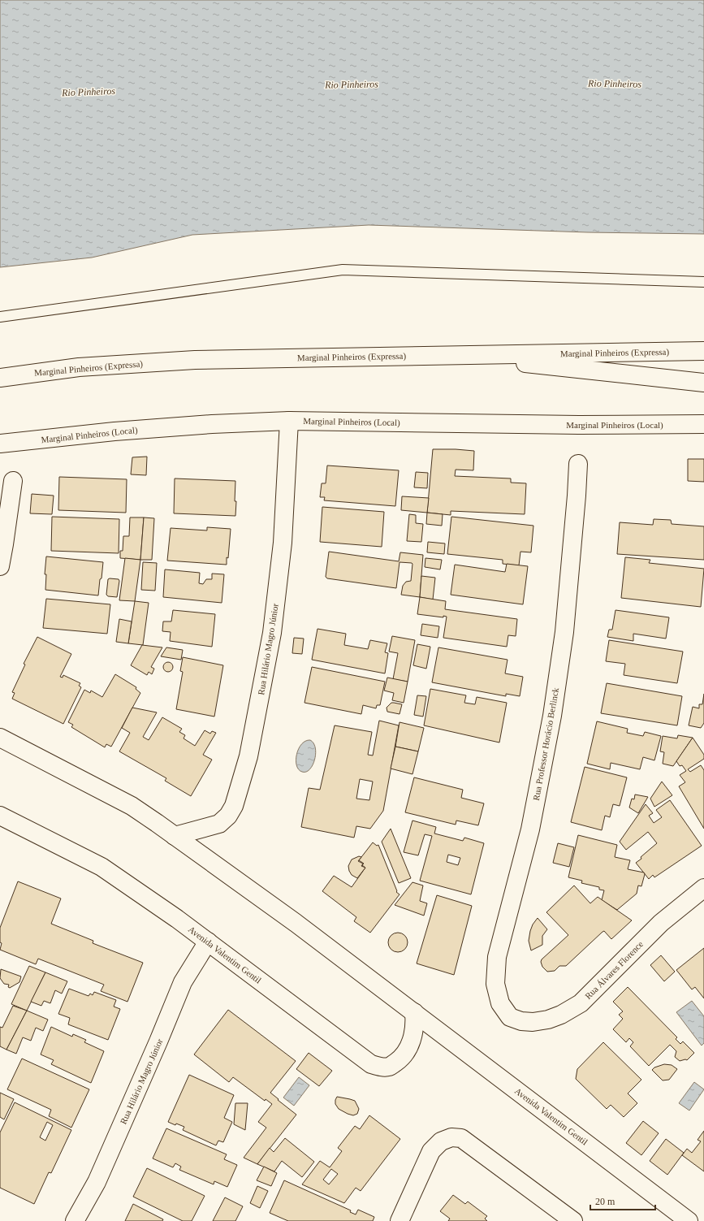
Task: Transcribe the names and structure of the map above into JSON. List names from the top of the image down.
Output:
{
  "streets": {
    "main road": [
      "Marginal Pinheiros (Expressa)",
      "Marginal Pinheiros (Local)",
      "Rua Hilário Magro Júnior",
      "Rua Professor Horácio Berlinck",
      "Avenida Valentim Gentil",
      "Rua Álvares Florence"
    ]
  },
  "crossings": [
    ["Marginal Pinheiros (Local)", "Rua Hilário Magro Júnior"],
    ["Rua Hilário Magro Júnior", "Avenida Valentim Gentil"],
    ["Rua Professor Horácio Berlinck", "Rua Álvares Florence"]
  ],
  "water": ["Rio Pinheiros"],
  "scale_bar": "20 m"
}
